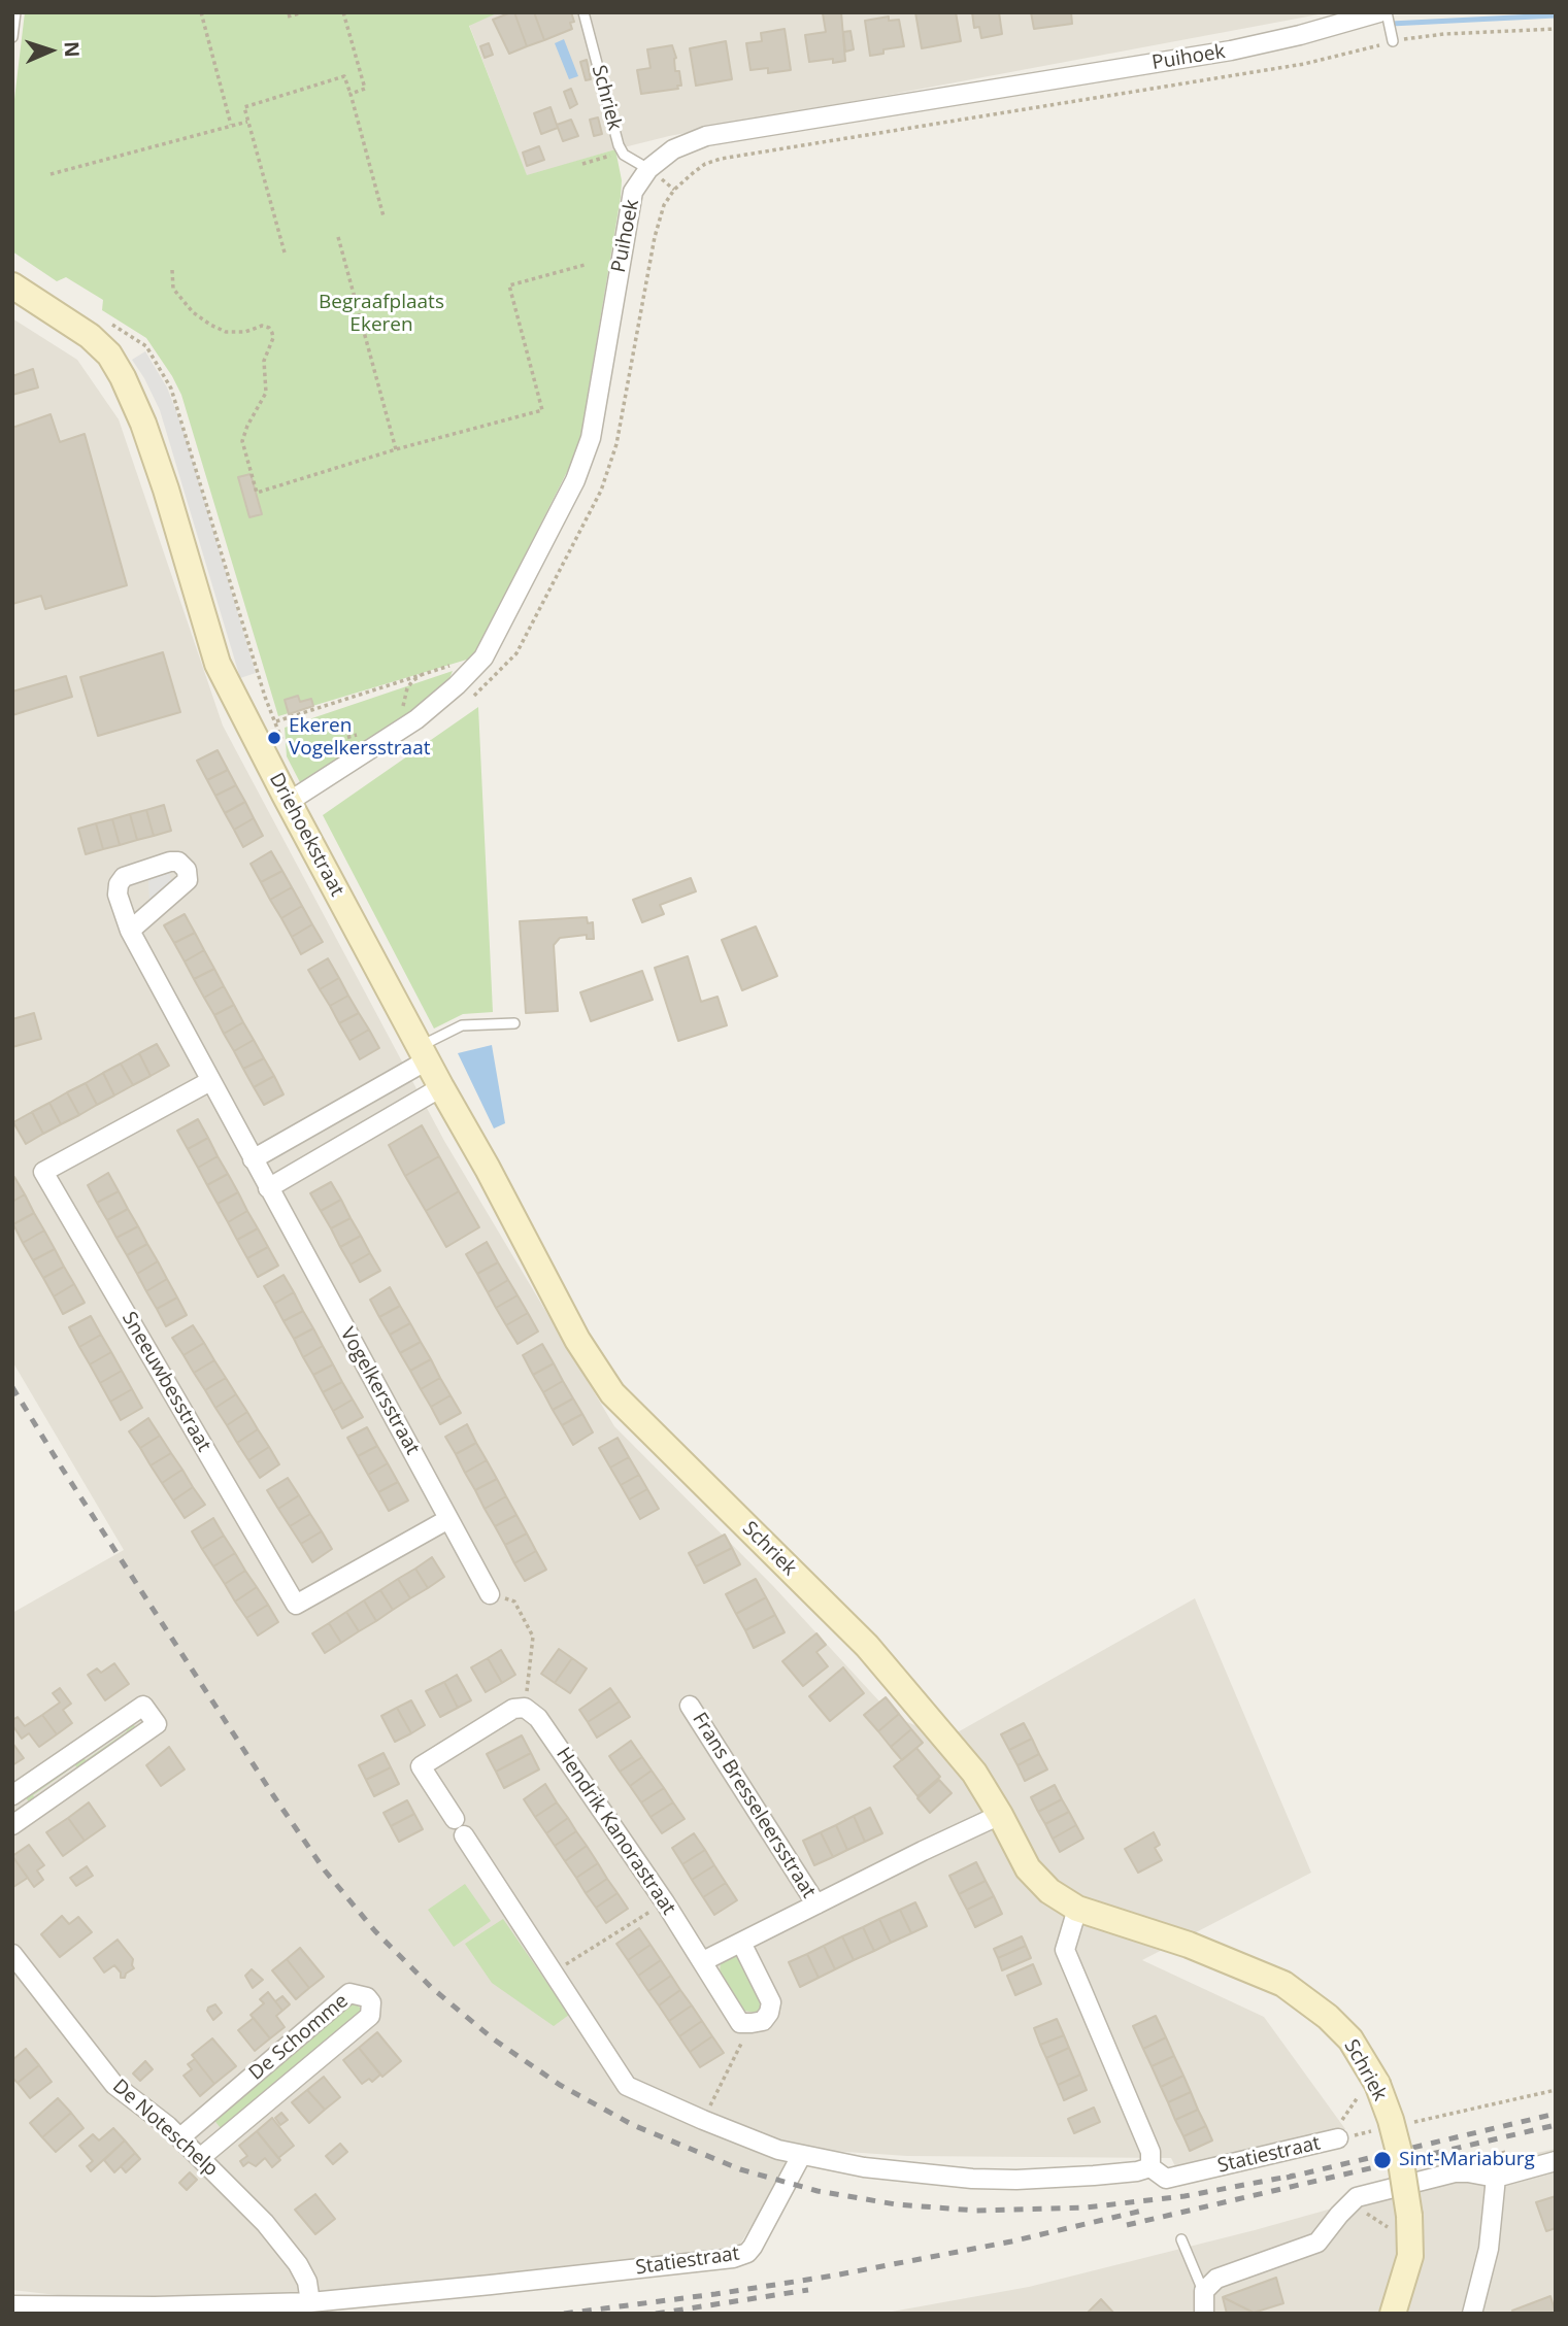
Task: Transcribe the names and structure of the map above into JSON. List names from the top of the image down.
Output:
{
  "streets": {
    "street": [
      "Puihoek",
      "Schriek",
      "Driehoekstraat",
      "Sneeuwbesstraat",
      "Vogelkersstraat",
      "Frans Bresseleersstraat",
      "Hendrik Kanorastraat",
      "De Schomme",
      "De Noteschelp",
      "Statiestraat"
    ]
  },
  "crossings": [
    ["Puihoek", "Schriek"],
    ["Puihoek", "Driehoekstraat"],
    ["Schriek", "Driehoekstraat"],
    ["Schriek", "Frans Bresseleersstraat"],
    ["Sneeuwbesstraat", "Vogelkersstraat"],
    ["Frans Bresseleersstraat", "Hendrik Kanorastraat"],
    ["De Schomme", "De Noteschelp"],
    ["De Noteschelp", "Statiestraat"]
  ],
  "parks": ["Begraafplaats Ekeren"],
  "places": ["Ekeren Vogelkersstraat", "Sint-Mariaburg"],
  "north": "right"
}
